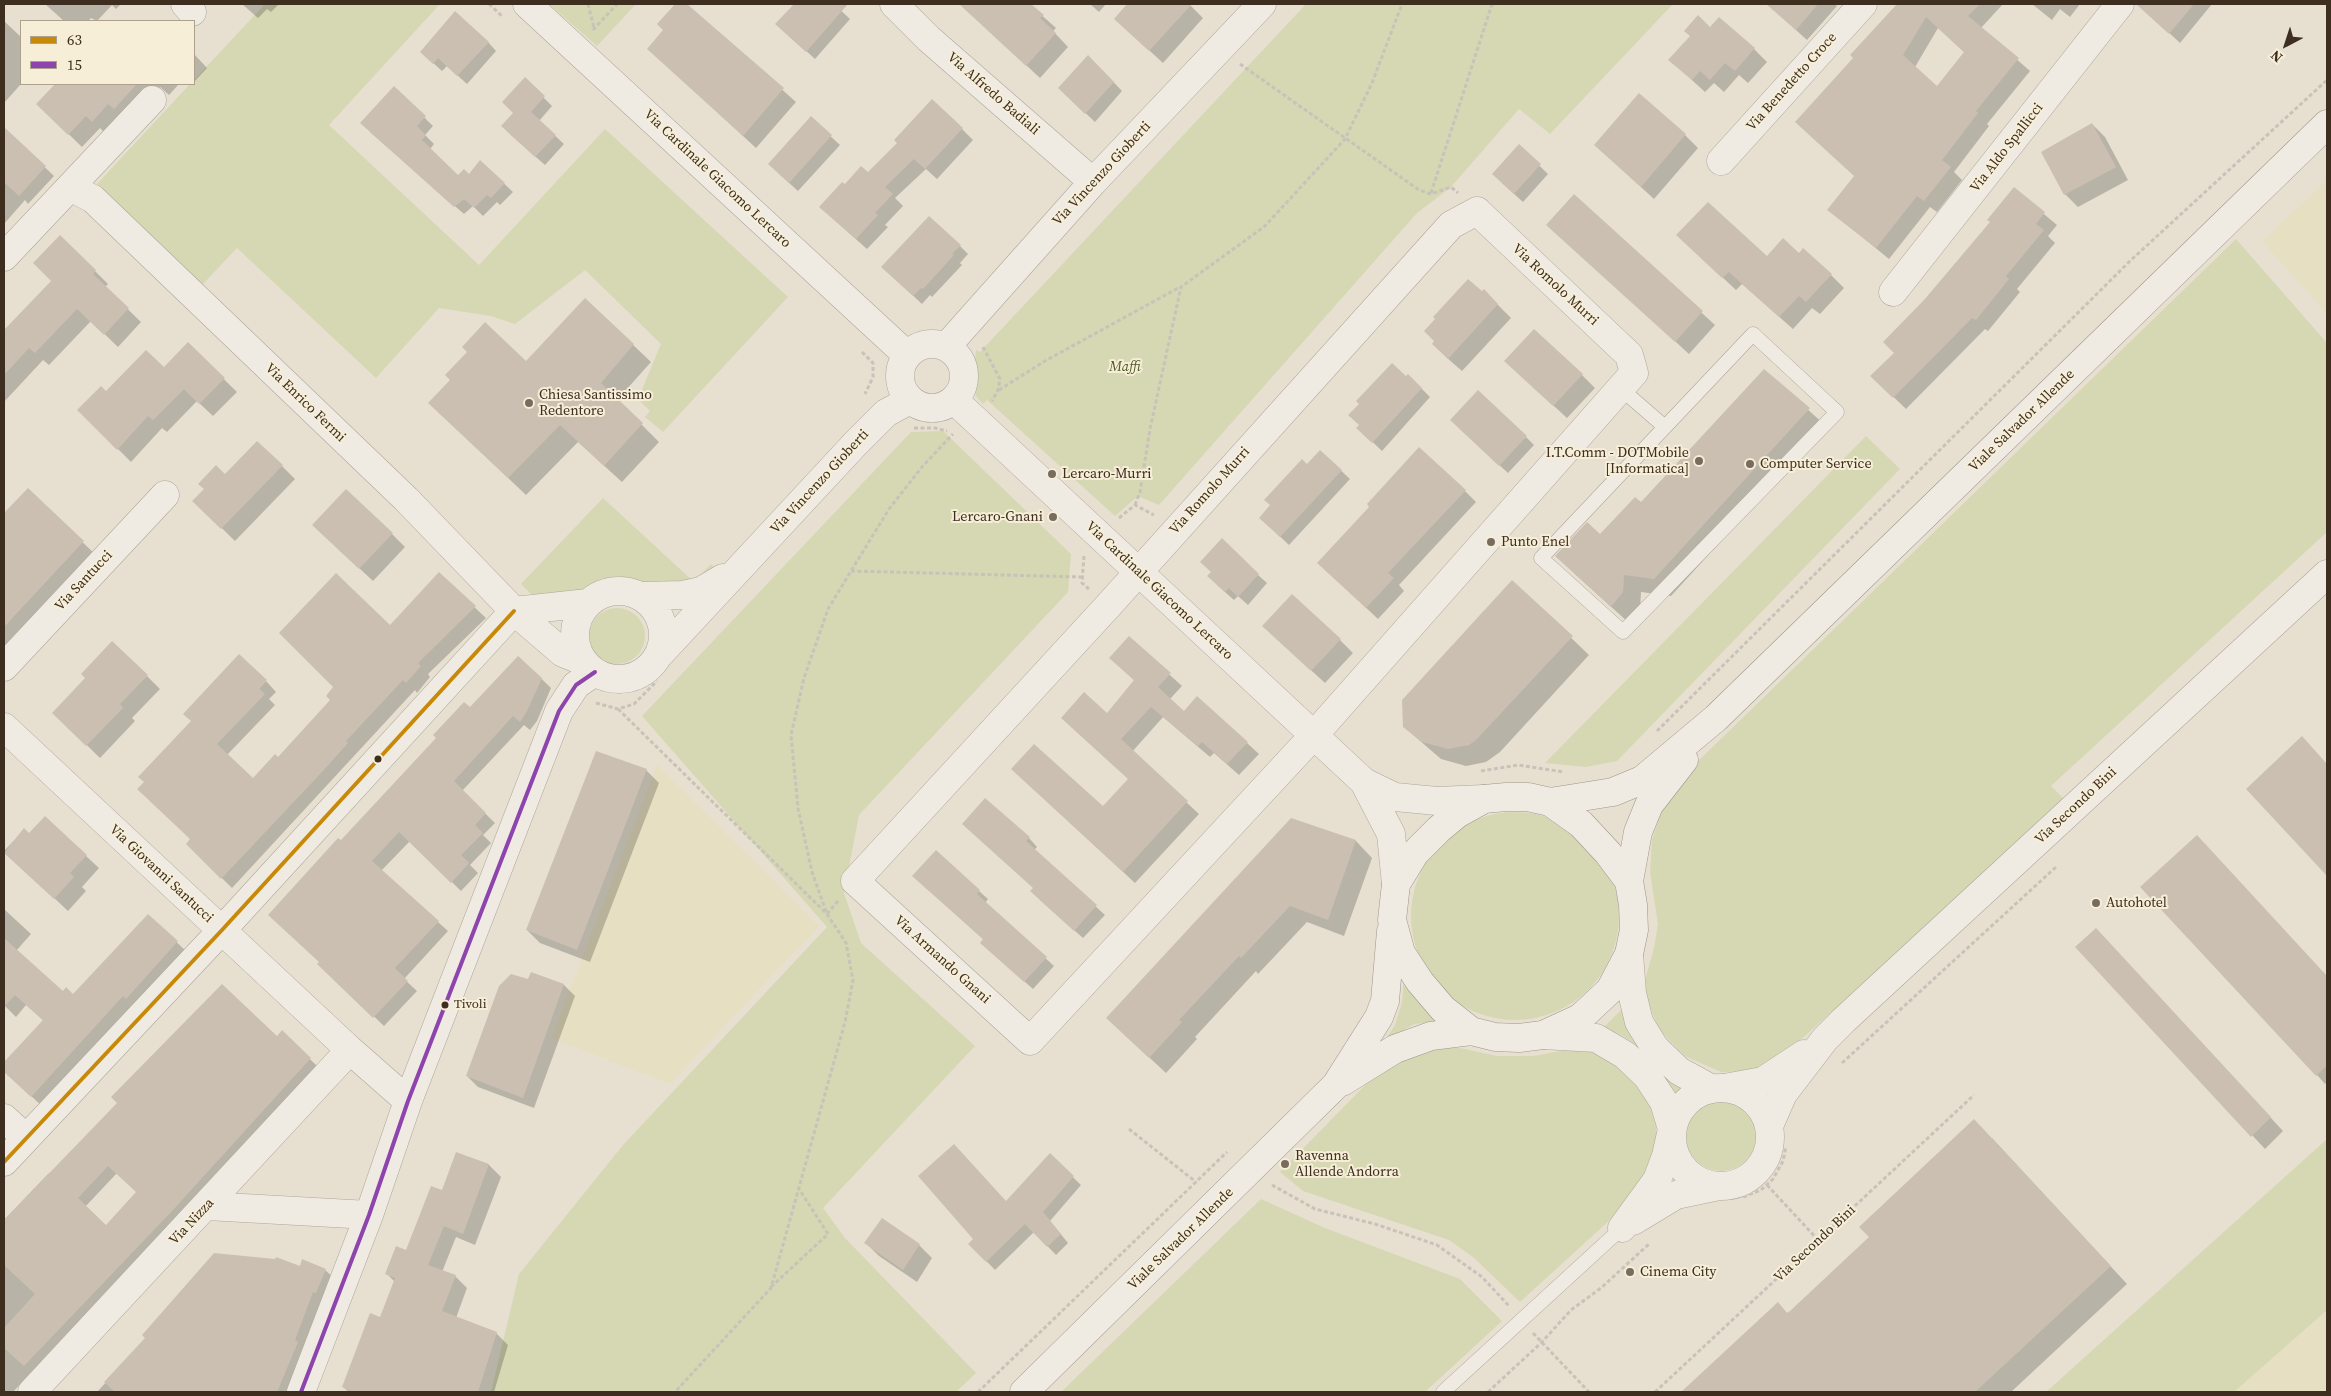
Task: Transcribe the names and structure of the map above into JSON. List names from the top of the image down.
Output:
{
  "streets": {
    "street": [
      "Via Benedetto Croce",
      "Via Alfredo Badiali",
      "Via Aldo Spallicci",
      "Via Vincenzo Gioberti",
      "Via Cardinale Giacomo Lercaro",
      "Via Romolo Murri",
      "Via Enrico Fermi",
      "Viale Salvador Allende",
      "Via Santucci",
      "Via Secondo Bini",
      "Via Giovanni Santucci",
      "Via Armando Gnani",
      "Via Nizza"
    ]
  },
  "crossings": [
    ["Via Alfredo Badiali", "Via Vincenzo Gioberti"],
    ["Via Vincenzo Gioberti", "Via Cardinale Giacomo Lercaro"],
    ["Via Vincenzo Gioberti", "Via Enrico Fermi"],
    ["Via Cardinale Giacomo Lercaro", "Via Romolo Murri"],
    ["Via Cardinale Giacomo Lercaro", "Viale Salvador Allende"],
    ["Via Cardinale Giacomo Lercaro", "Via Armando Gnani"],
    ["Via Romolo Murri", "Via Armando Gnani"],
    ["Via Giovanni Santucci", "Via Nizza"]
  ],
  "parks": ["Maffi"],
  "places": [
    "Chiesa Santissimo Redentore",
    "I.T.Comm - DOTMobile [Informatica]",
    "Computer Service",
    "Lercaro-Murri",
    "Lercaro-Gnani",
    "Punto Enel",
    "Autohotel",
    "Tivoli",
    "Ravenna Allende Andorra",
    "Cinema City"
  ],
  "lines": ["transit line 63", "transit line 15"],
  "legend": ["63", "15"],
  "north": "bottom left"
}
